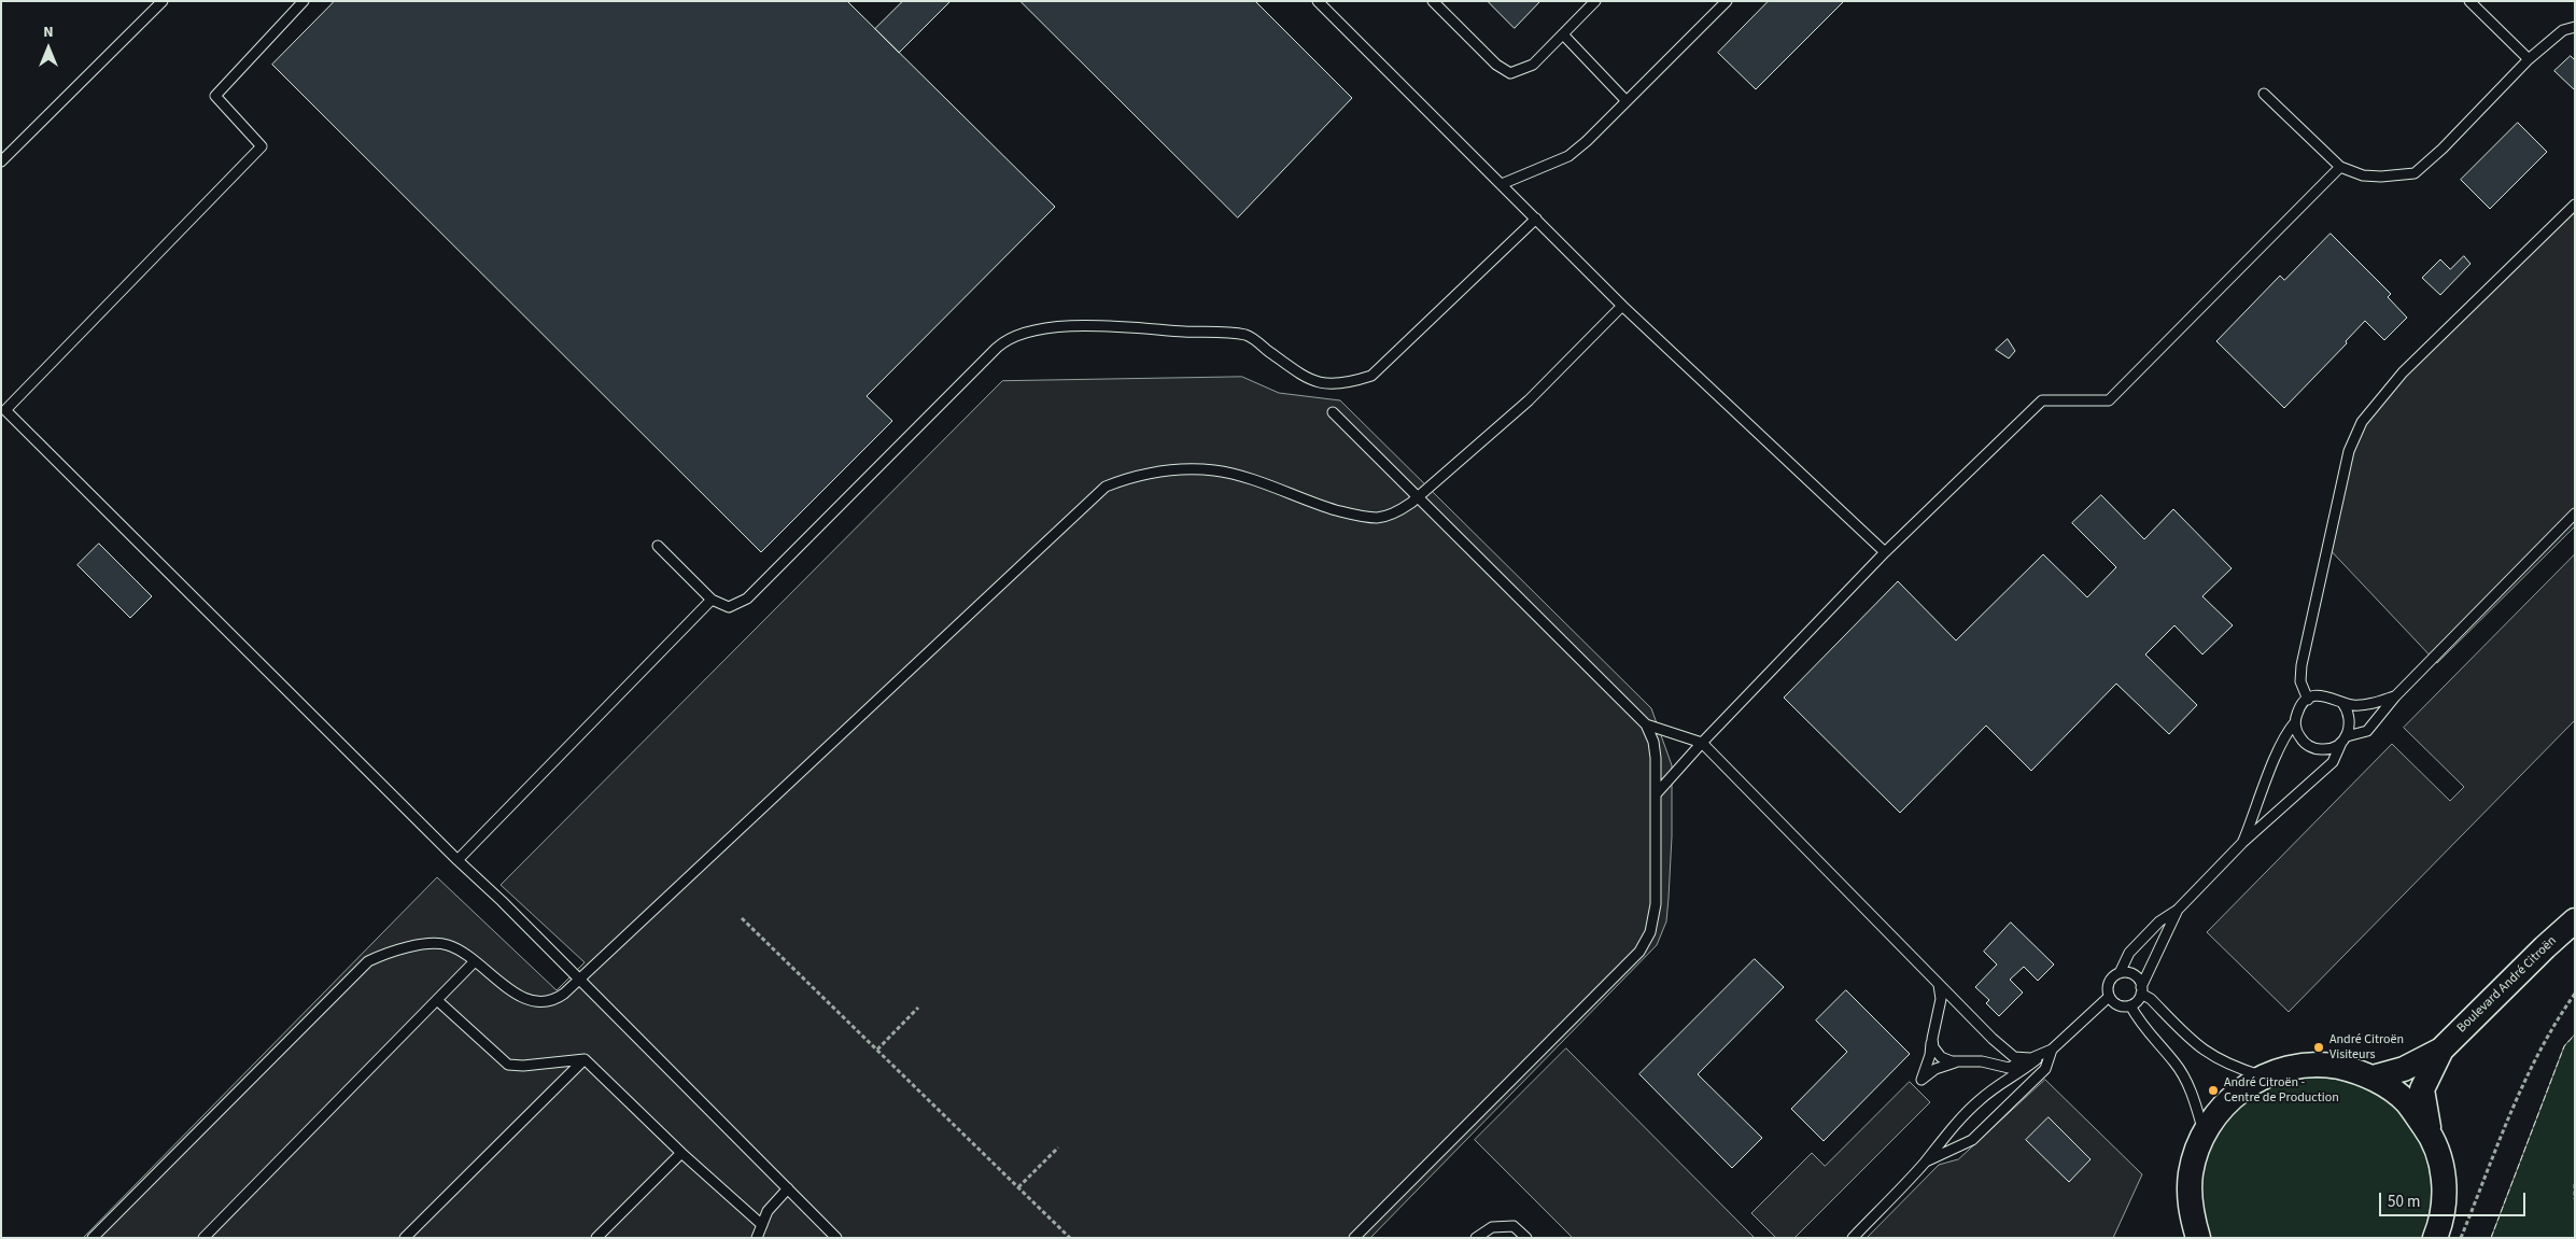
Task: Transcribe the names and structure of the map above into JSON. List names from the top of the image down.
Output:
{
  "streets": {
    "main road": ["Boulevard André Citroën"]
  },
  "places": ["André Citroën Visiteurs", "André Citroën - Centre de Production"],
  "scale_bar": "50 m",
  "north": "top"
}
